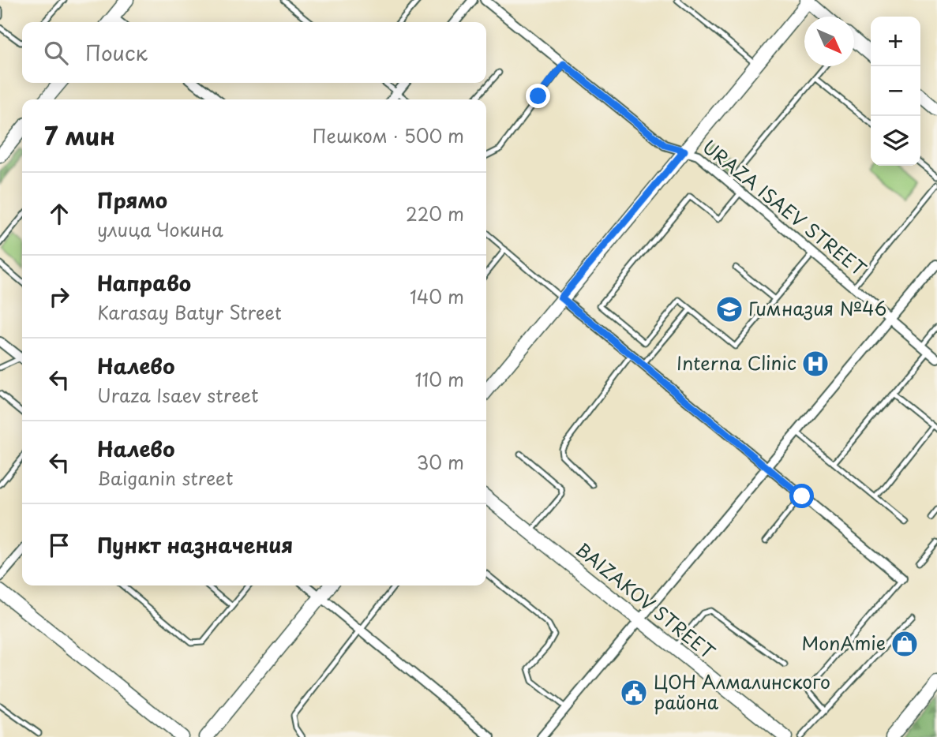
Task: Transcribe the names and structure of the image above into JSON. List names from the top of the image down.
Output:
{
  "streets": {
    "street": ["URAZA ISAEV STREET", "BAIZAKOV STREET"]
  },
  "places": {
    "school or university": ["Гимназия №46"],
    "hospital": ["Interna Clinic"],
    "shop": ["MonAmie"],
    "public building": ["ЦОН Алмалинского района"]
  },
  "north": "bottom right",
  "page": {
    "map_buttons": ["+", "−"],
    "search": "Поиск",
    "heading": ["7 мин", "Пешком · 500 m"],
    "list": [
      ["Прямо", "улица Чокина", "220 m"],
      ["Направо", "Karasay Batyr Street", "140 m"],
      ["Налево", "Uraza Isaev street", "110 m"],
      ["Налево", "Baiganin street", "30 m"],
      "Пункт назначения"
    ]
  }
}
